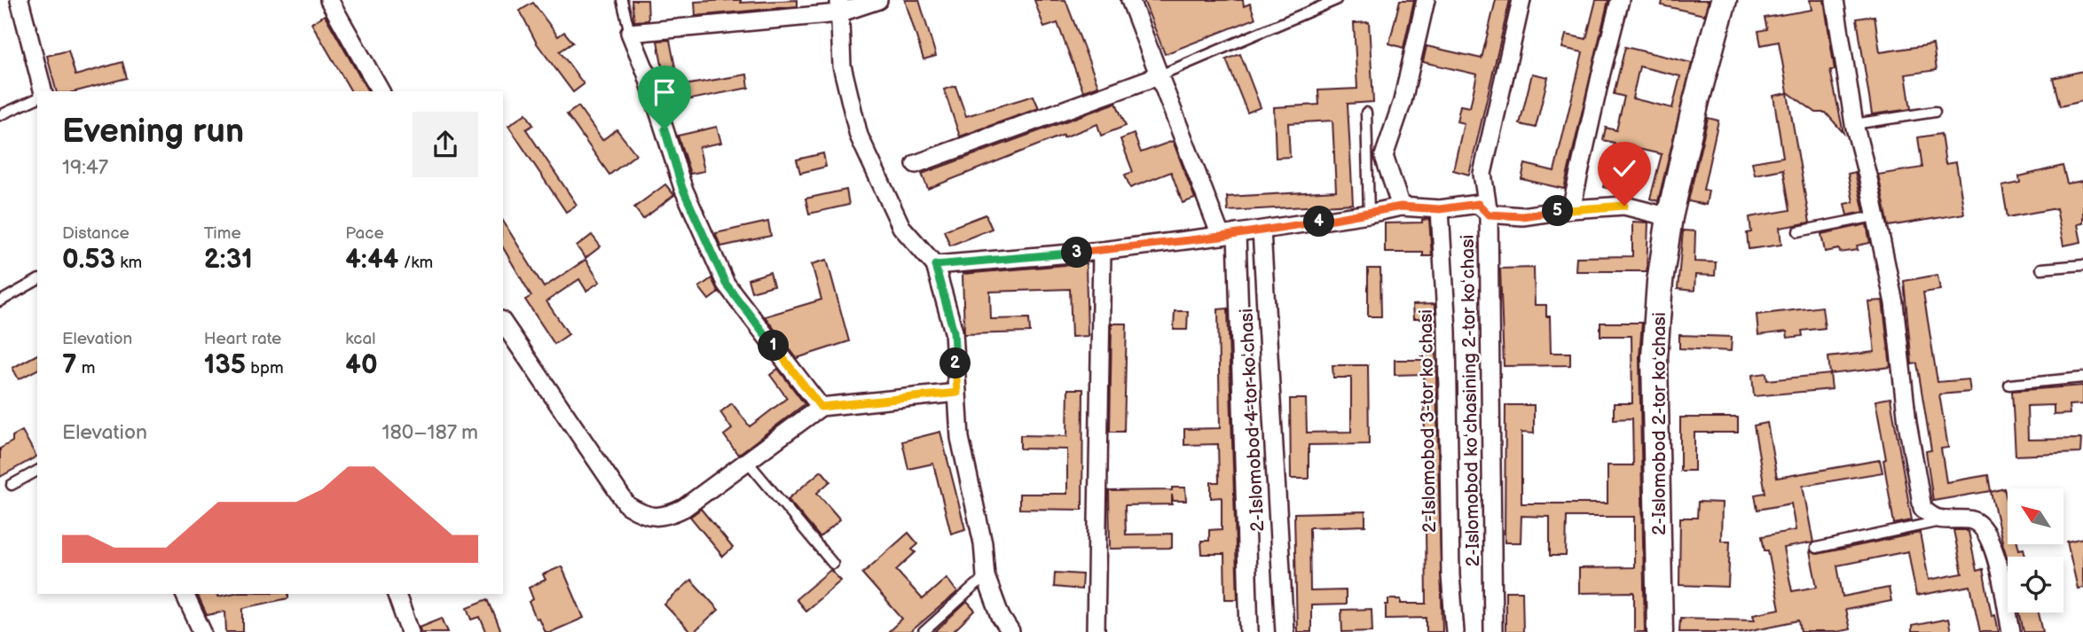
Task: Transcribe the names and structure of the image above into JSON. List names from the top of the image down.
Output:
{
  "streets": {
    "street": [
      "2-Islomobod koʻchasining 2-tor koʻchasi",
      "2-Islomobod 4-tor koʻchasi",
      "2-Islomobod 3-tor koʻchasi",
      "2-Islomobod 2-tor koʻchasi"
    ]
  },
  "crossings": [
    ["2-Islomobod koʻchasining 2-tor koʻchasi", "2-Islomobod 2-tor koʻchasi"]
  ],
  "north": "top left",
  "page": {
    "heading": ["Evening run", "19:47"],
    "pins": [
      "5",
      "4",
      "3",
      "1",
      "2"
    ],
    "stats": [
      ["Distance", "0.53 km"],
      ["Time", "2:31"],
      ["Pace", "4:44 /km"],
      ["Elevation", "7 m"],
      ["Heart rate", "135 bpm"],
      ["kcal", "40"]
    ],
    "chart": ["Elevation", "180–187 m"]
  }
}
